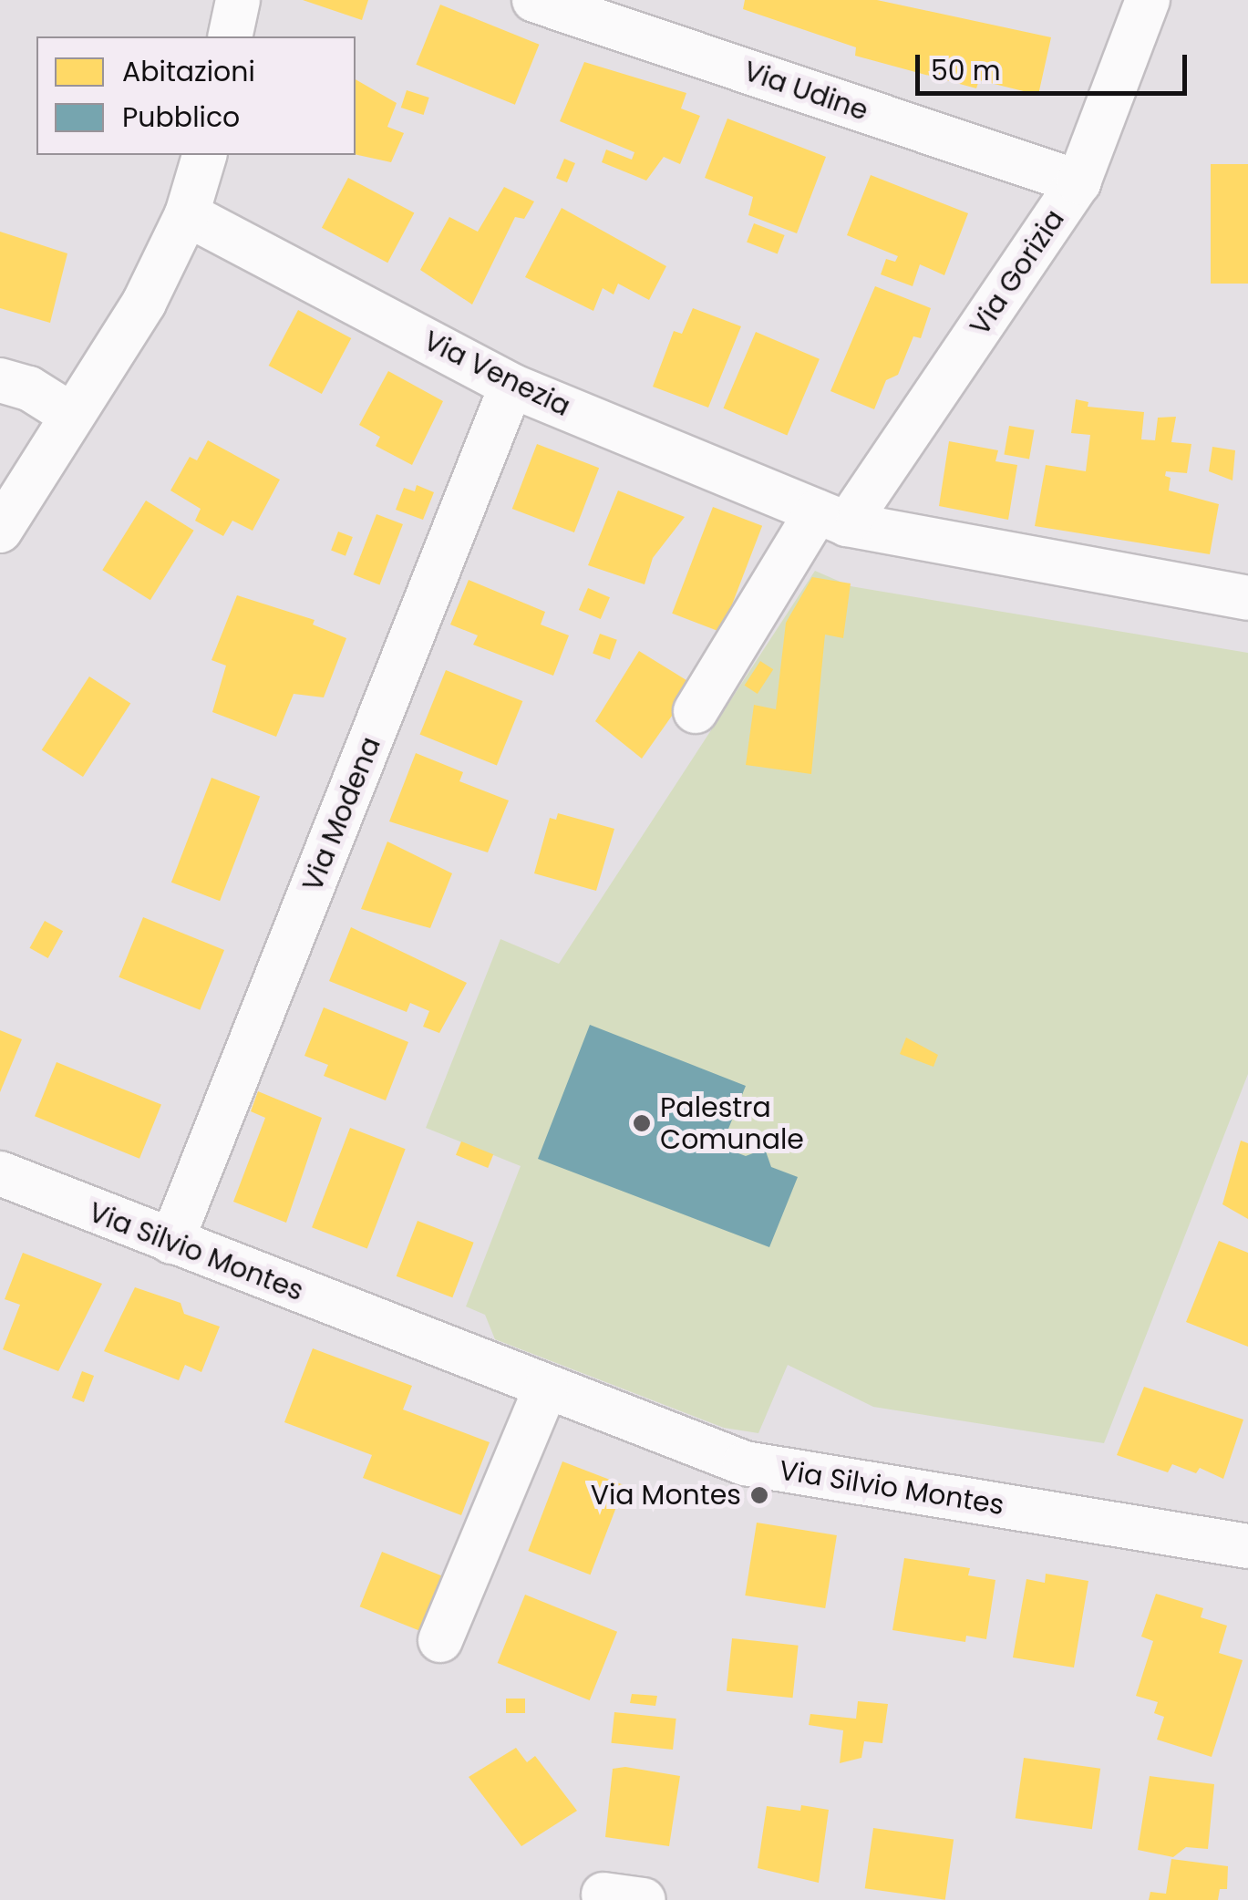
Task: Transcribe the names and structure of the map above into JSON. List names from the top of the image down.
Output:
{
  "streets": {
    "street": [
      "Via Udine",
      "Via Gorizia",
      "Via Venezia",
      "Via Modena",
      "Via Silvio Montes"
    ]
  },
  "crossings": [
    ["Via Udine", "Via Gorizia"],
    ["Via Gorizia", "Via Venezia"],
    ["Via Venezia", "Via Modena"],
    ["Via Modena", "Via Silvio Montes"]
  ],
  "places": ["Palestra Comunale", "Via Montes"],
  "legend": ["Abitazioni", "Pubblico"],
  "scale_bar": "50 m"
}
